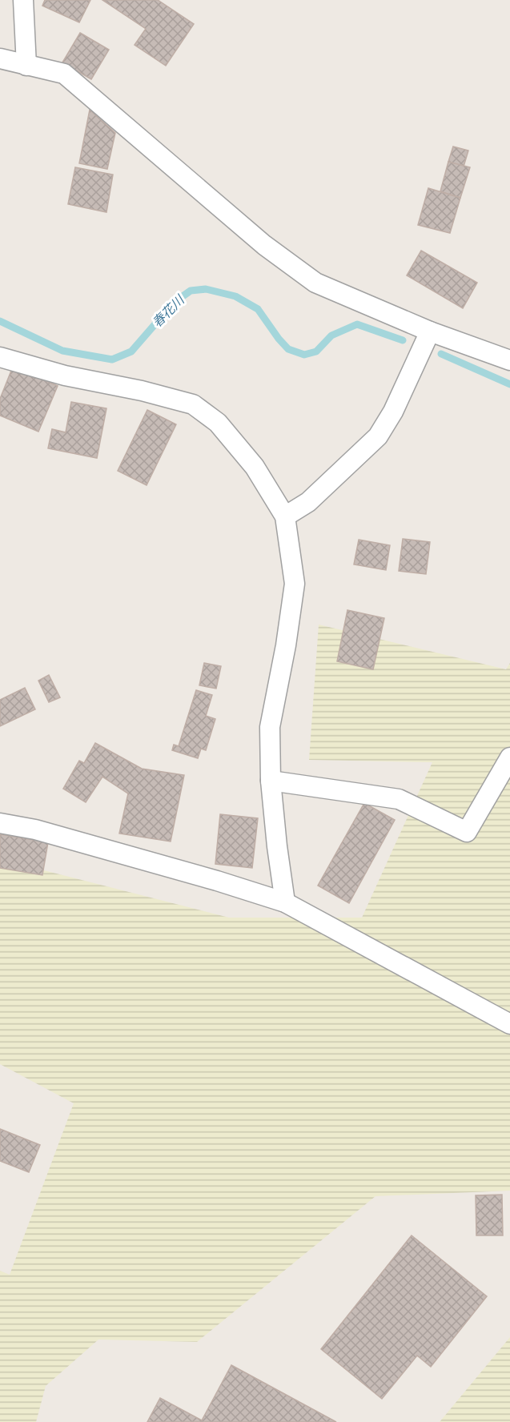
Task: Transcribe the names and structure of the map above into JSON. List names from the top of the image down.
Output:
{
  "water": ["春花川"]
}
